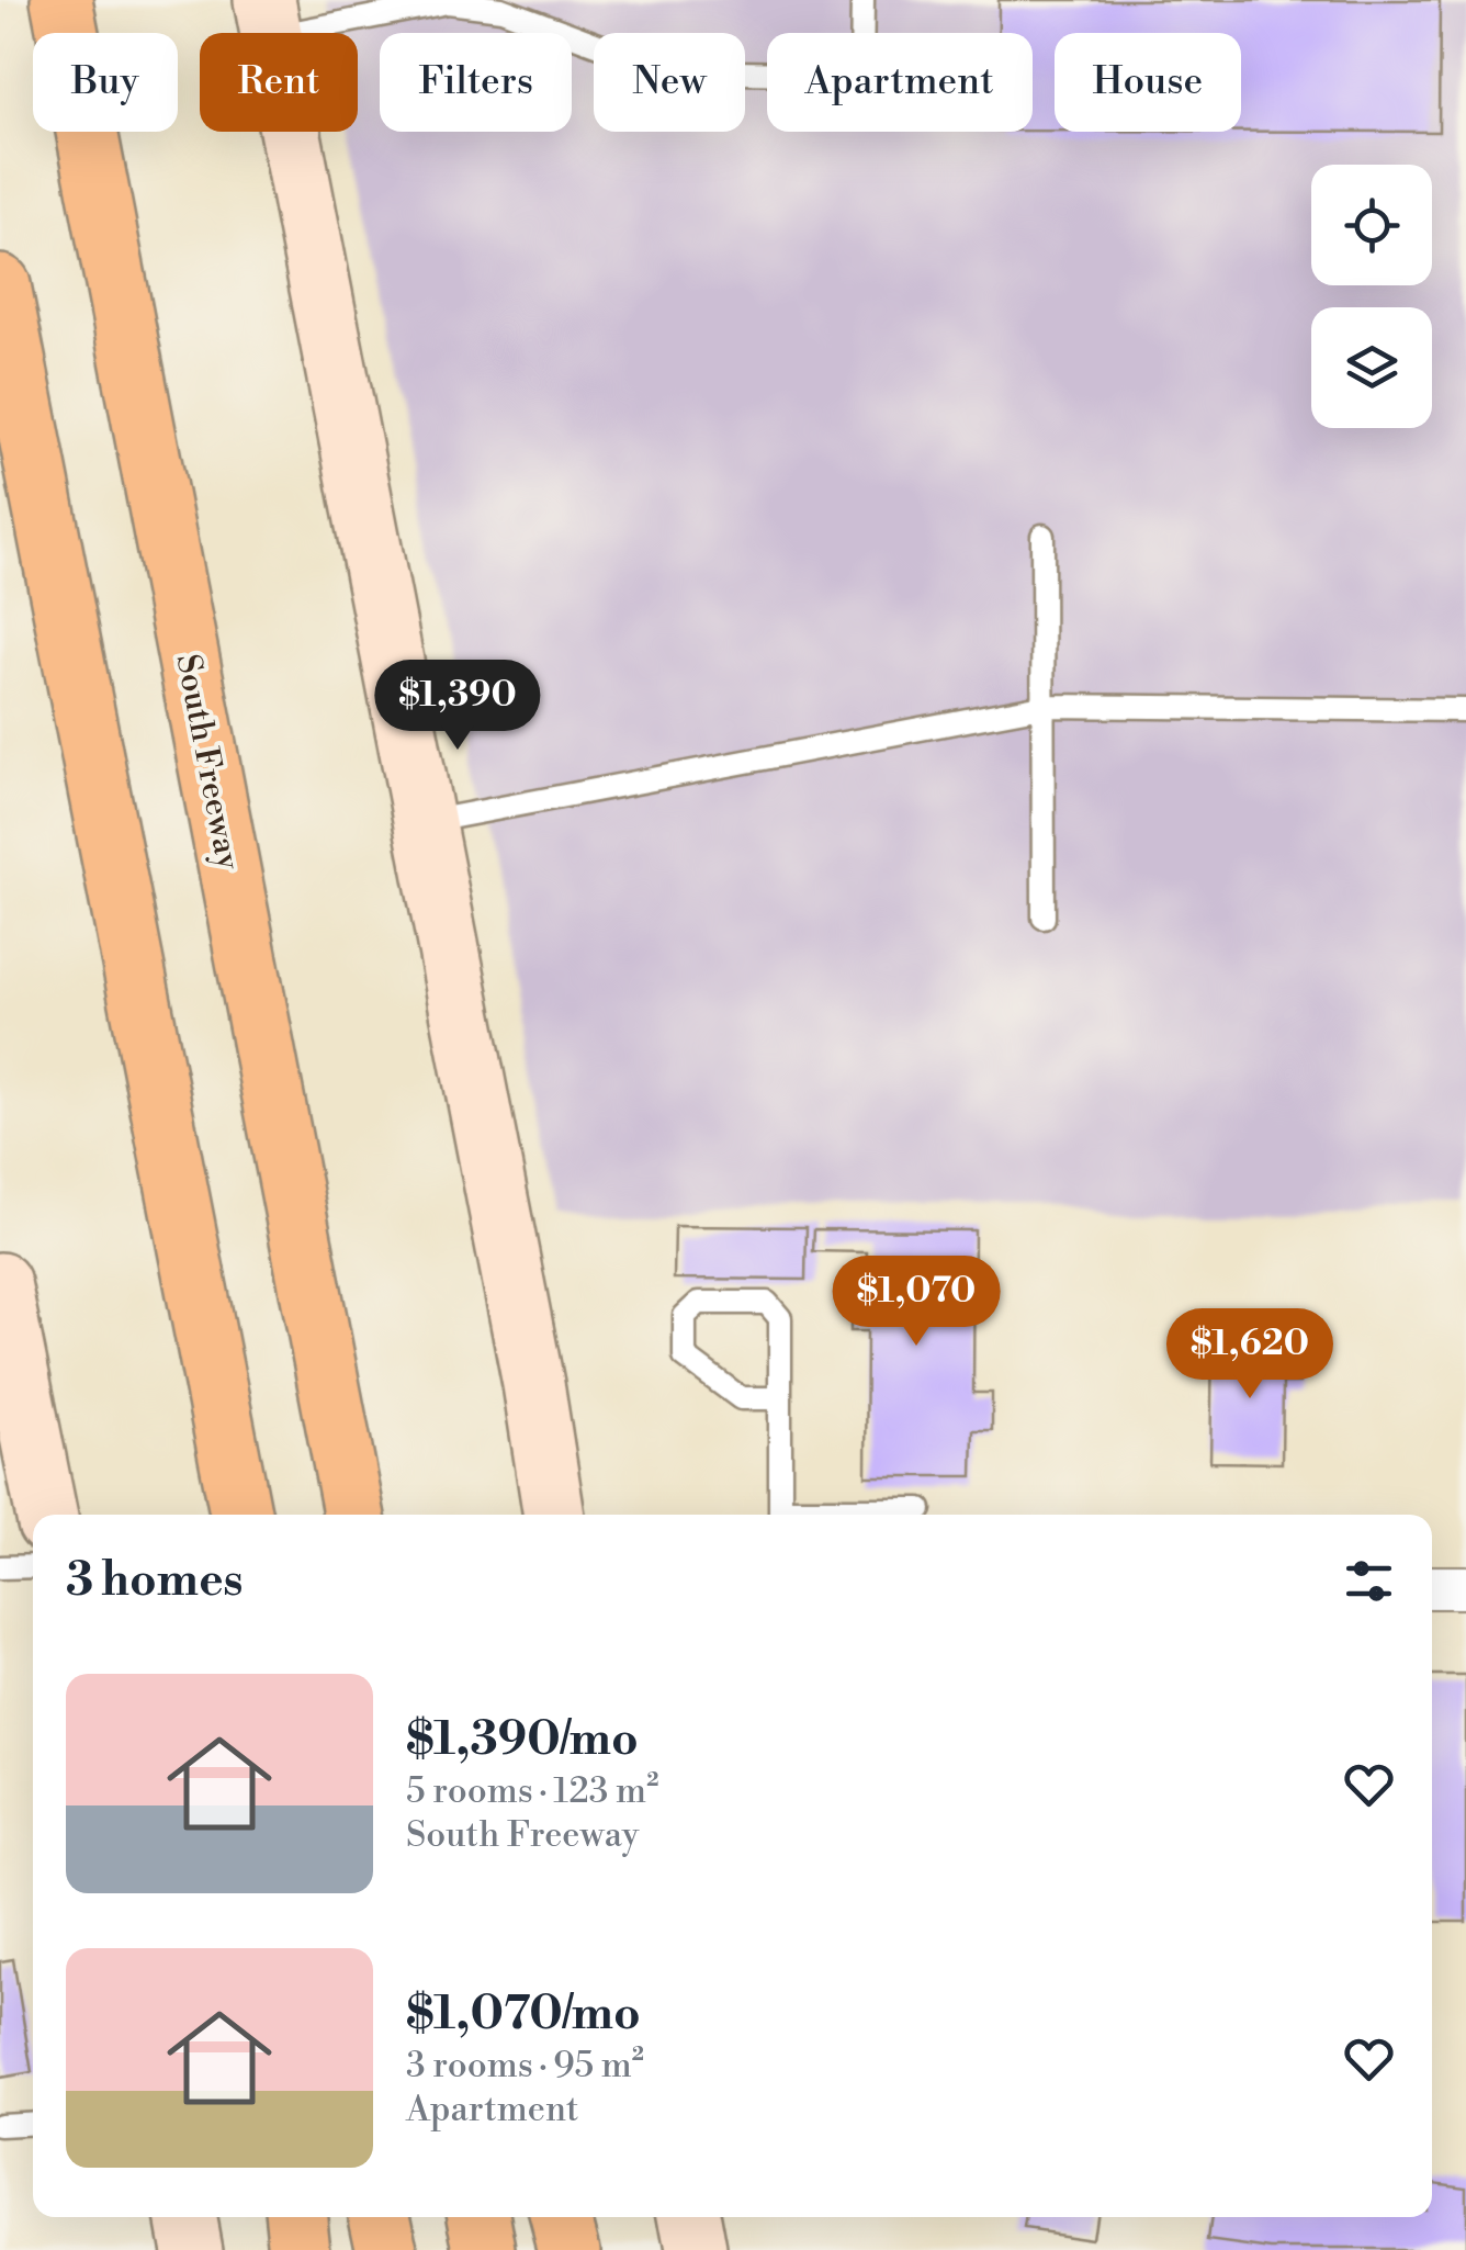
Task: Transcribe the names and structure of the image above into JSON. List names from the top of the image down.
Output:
{
  "streets": {
    "highway": ["South Freeway"]
  },
  "page": {
    "chip": [
      "Buy",
      "Rent",
      "Filters",
      "New",
      "Apartment",
      "House"
    ],
    "price": ["$1,390", "$1,070", "$1,620"],
    "heading": "3 homes",
    "list": [
      {
        "name": "$1,390/mo",
        "note": "5 rooms · 123 m² · South Freeway"
      },
      {
        "name": "$1,070/mo",
        "note": "3 rooms · 95 m² · Apartment"
      }
    ]
  }
}
